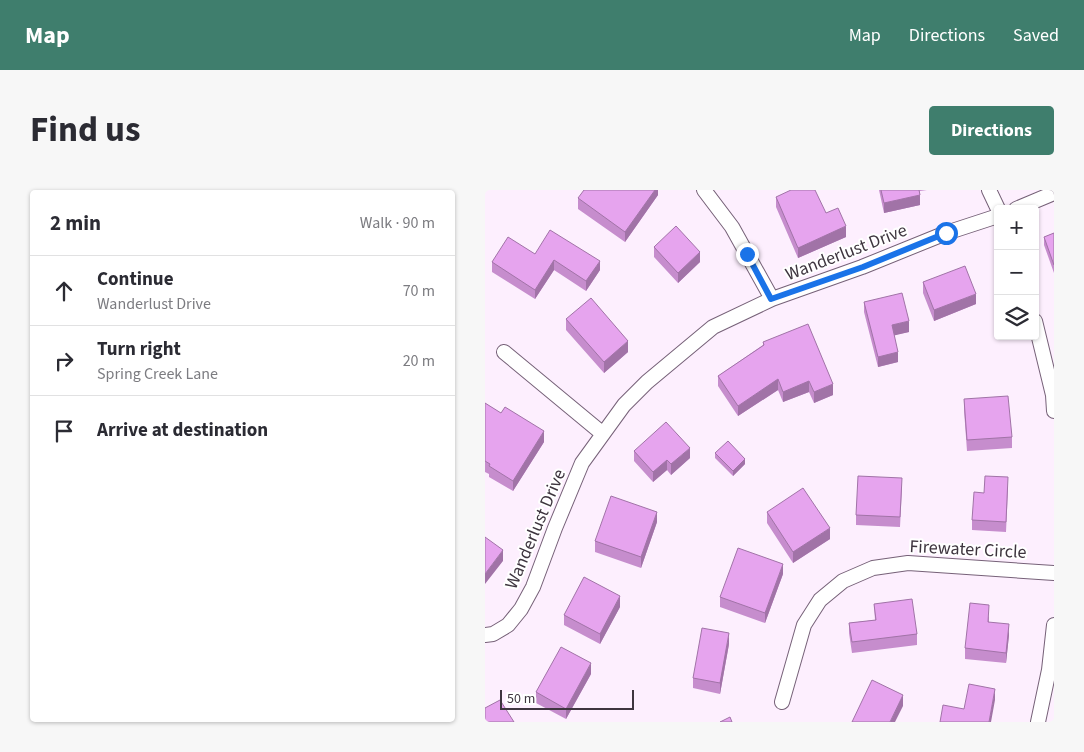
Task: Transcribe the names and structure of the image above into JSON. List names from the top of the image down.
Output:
{
  "streets": {
    "street": ["Wanderlust Drive", "Firewater Circle"]
  },
  "scale_bar": "50 m",
  "page": {
    "header": "Map",
    "nav": ["Map", "Directions", "Saved"],
    "title": "Find us",
    "buttons": "Directions",
    "heading": ["2 min", "Walk · 90 m"],
    "map_buttons": ["+", "−"],
    "list": [
      ["Continue", "Wanderlust Drive", "70 m"],
      ["Turn right", "Spring Creek Lane", "20 m"],
      "Arrive at destination"
    ],
    "scale": "50 m"
  }
}
